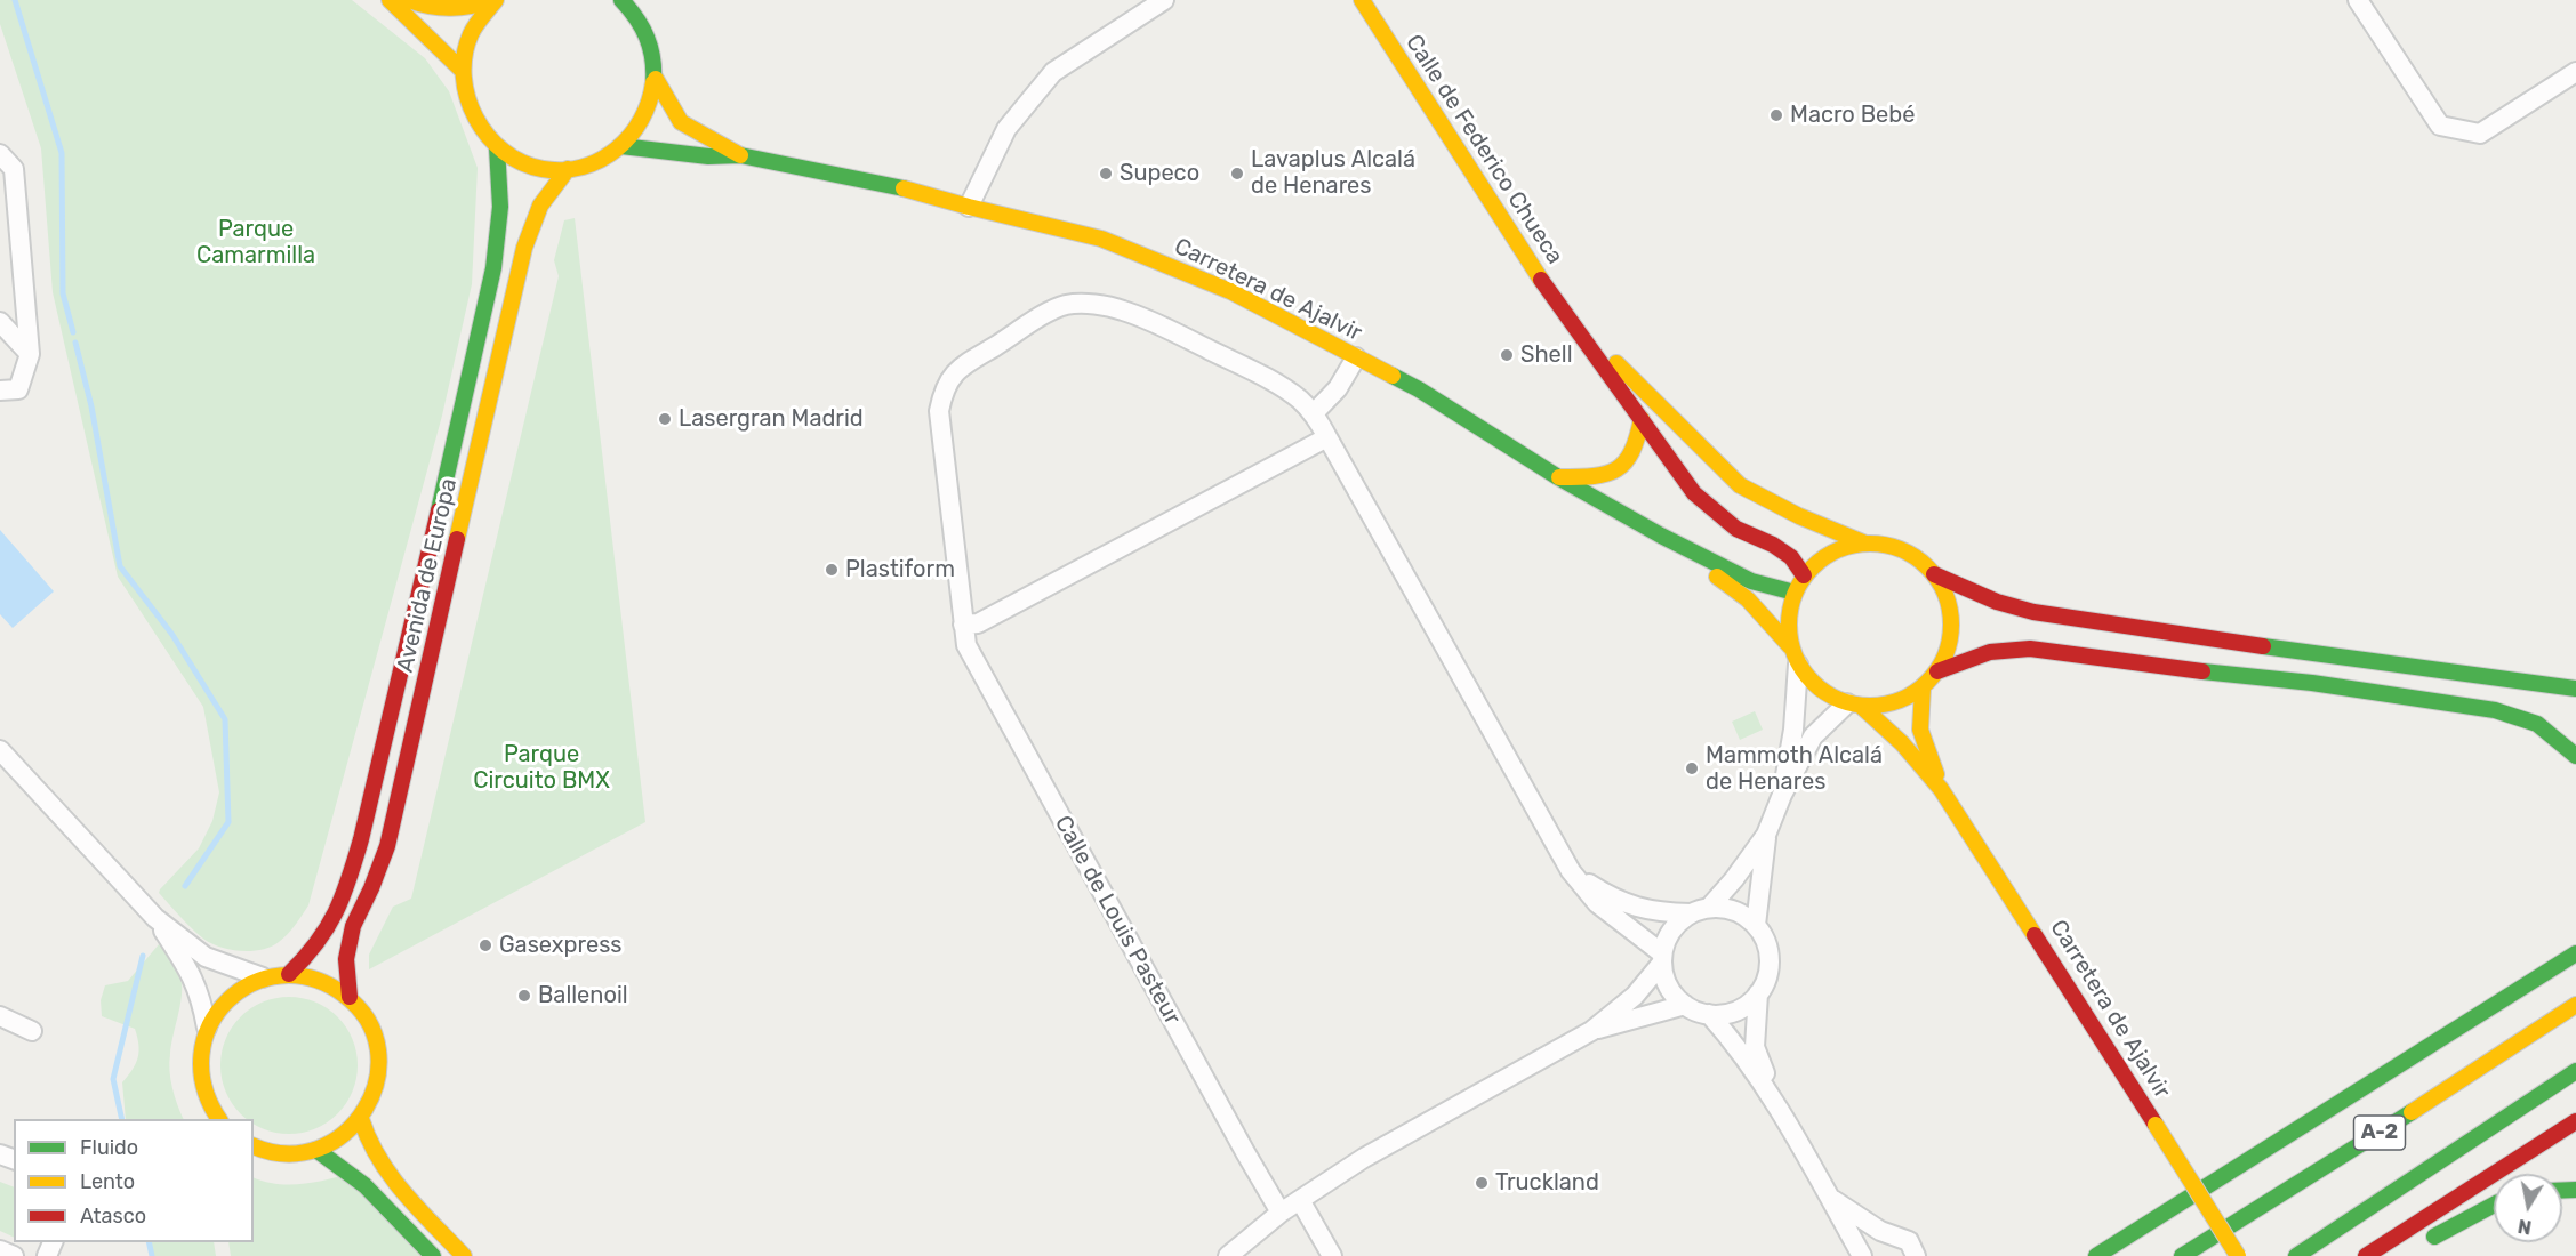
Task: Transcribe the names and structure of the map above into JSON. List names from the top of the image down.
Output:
{
  "streets": {
    "main road": [
      "Calle de Federico Chueca",
      "Carretera de Ajalvir",
      "Avenida de Europa",
      "A-2"
    ],
    "street": ["Calle de Louis Pasteur"]
  },
  "parks": ["Parque Camarmilla", "Parque Circuito BMX"],
  "places": [
    "Macro Bebé",
    "Supeco",
    "Lavaplus Alcalá de Henares",
    "Shell",
    "Lasergran Madrid",
    "Plastiform",
    "Mammoth Alcalá de Henares",
    "Gasexpress",
    "Ballenoil",
    "Truckland"
  ],
  "legend": ["Fluido", "Lento", "Atasco"],
  "north": "bottom"
}
